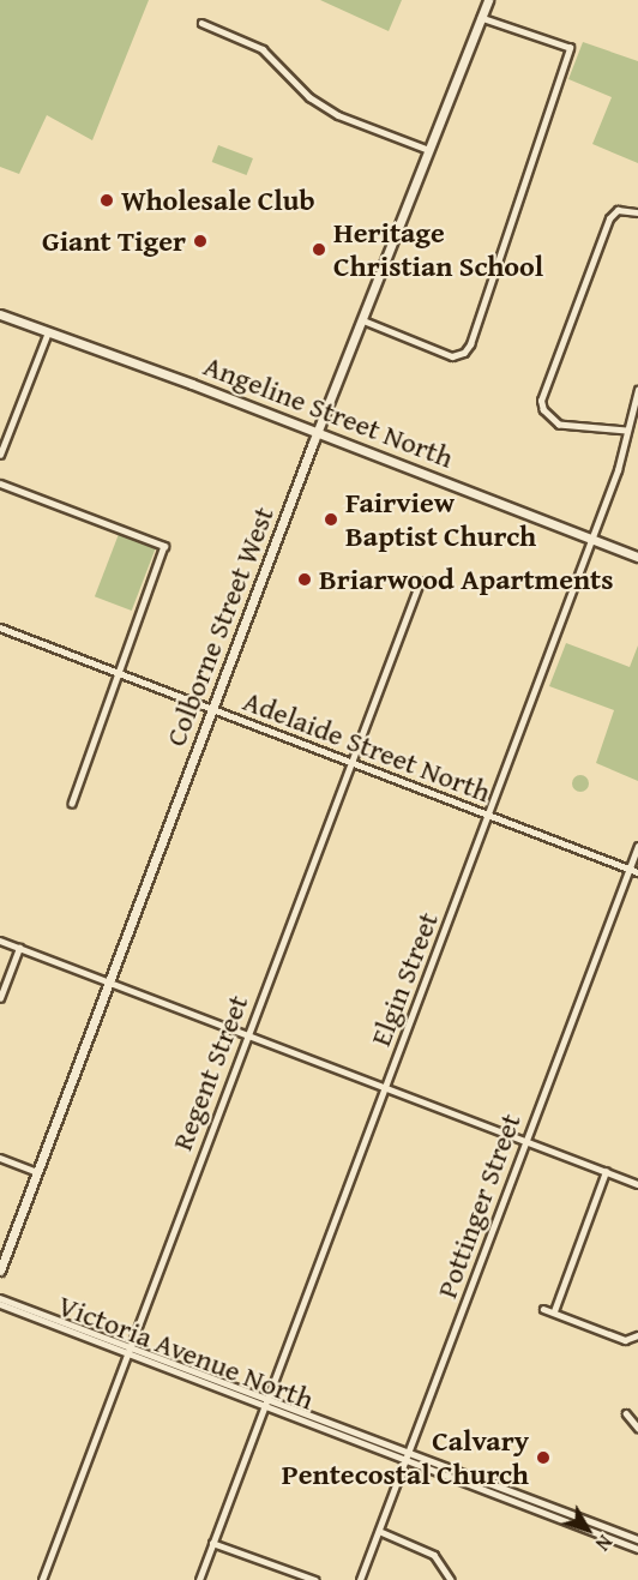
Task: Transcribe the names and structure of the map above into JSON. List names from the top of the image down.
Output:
{
  "streets": {
    "main road": ["Angeline Street North", "Colborne Street West"],
    "street": [
      "Adelaide Street North",
      "Elgin Street",
      "Regent Street",
      "Pottinger Street",
      "Victoria Avenue North"
    ]
  },
  "crossings": [
    ["Angeline Street North", "Colborne Street West"],
    ["Angeline Street North", "Elgin Street"],
    ["Colborne Street West", "Adelaide Street North"],
    ["Adelaide Street North", "Elgin Street"],
    ["Adelaide Street North", "Regent Street"],
    ["Adelaide Street North", "Pottinger Street"],
    ["Elgin Street", "Victoria Avenue North"],
    ["Regent Street", "Victoria Avenue North"],
    ["Pottinger Street", "Victoria Avenue North"]
  ],
  "places": [
    "Wholesale Club",
    "Giant Tiger",
    "Heritage Christian School",
    "Fairview Baptist Church",
    "Briarwood Apartments",
    "Calvary Pentecostal Church"
  ],
  "north": "bottom right"
}
